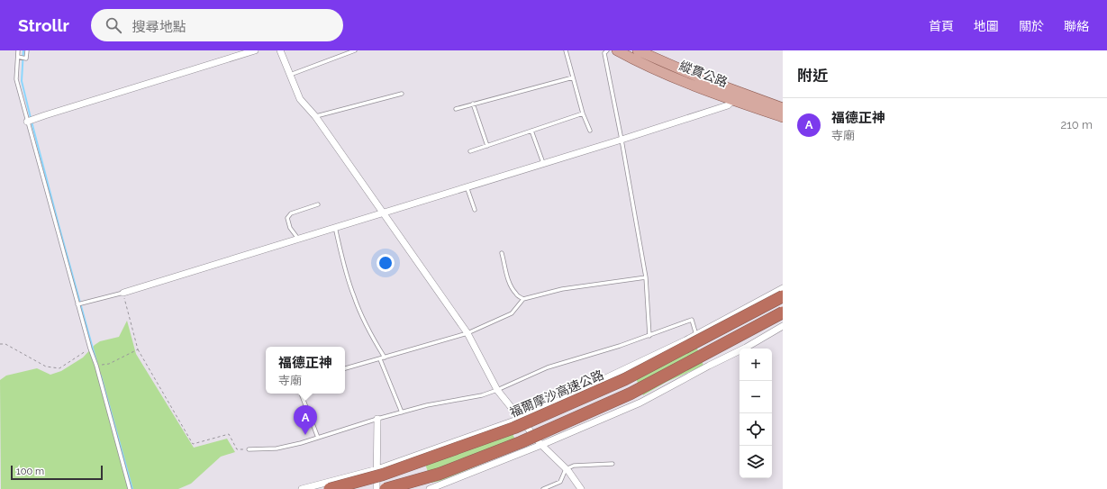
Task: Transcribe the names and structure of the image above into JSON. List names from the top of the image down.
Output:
{
  "streets": {
    "highway": ["福爾摩沙高速公路"],
    "main road": ["縱貫公路"]
  },
  "scale_bar": "100 m",
  "page": {
    "header": "Strollr",
    "search": "搜尋地點",
    "nav": [
      "首頁",
      "地圖",
      "關於",
      "聯絡"
    ],
    "heading": "附近",
    "list": [
      {
        "mark": "A",
        "name": "福德正神",
        "note": "寺廟",
        "value": "210 m"
      }
    ],
    "popup": ["福德正神", "寺廟"],
    "map_buttons": ["+", "−"],
    "pins": "A",
    "scale": "100 m"
  }
}
